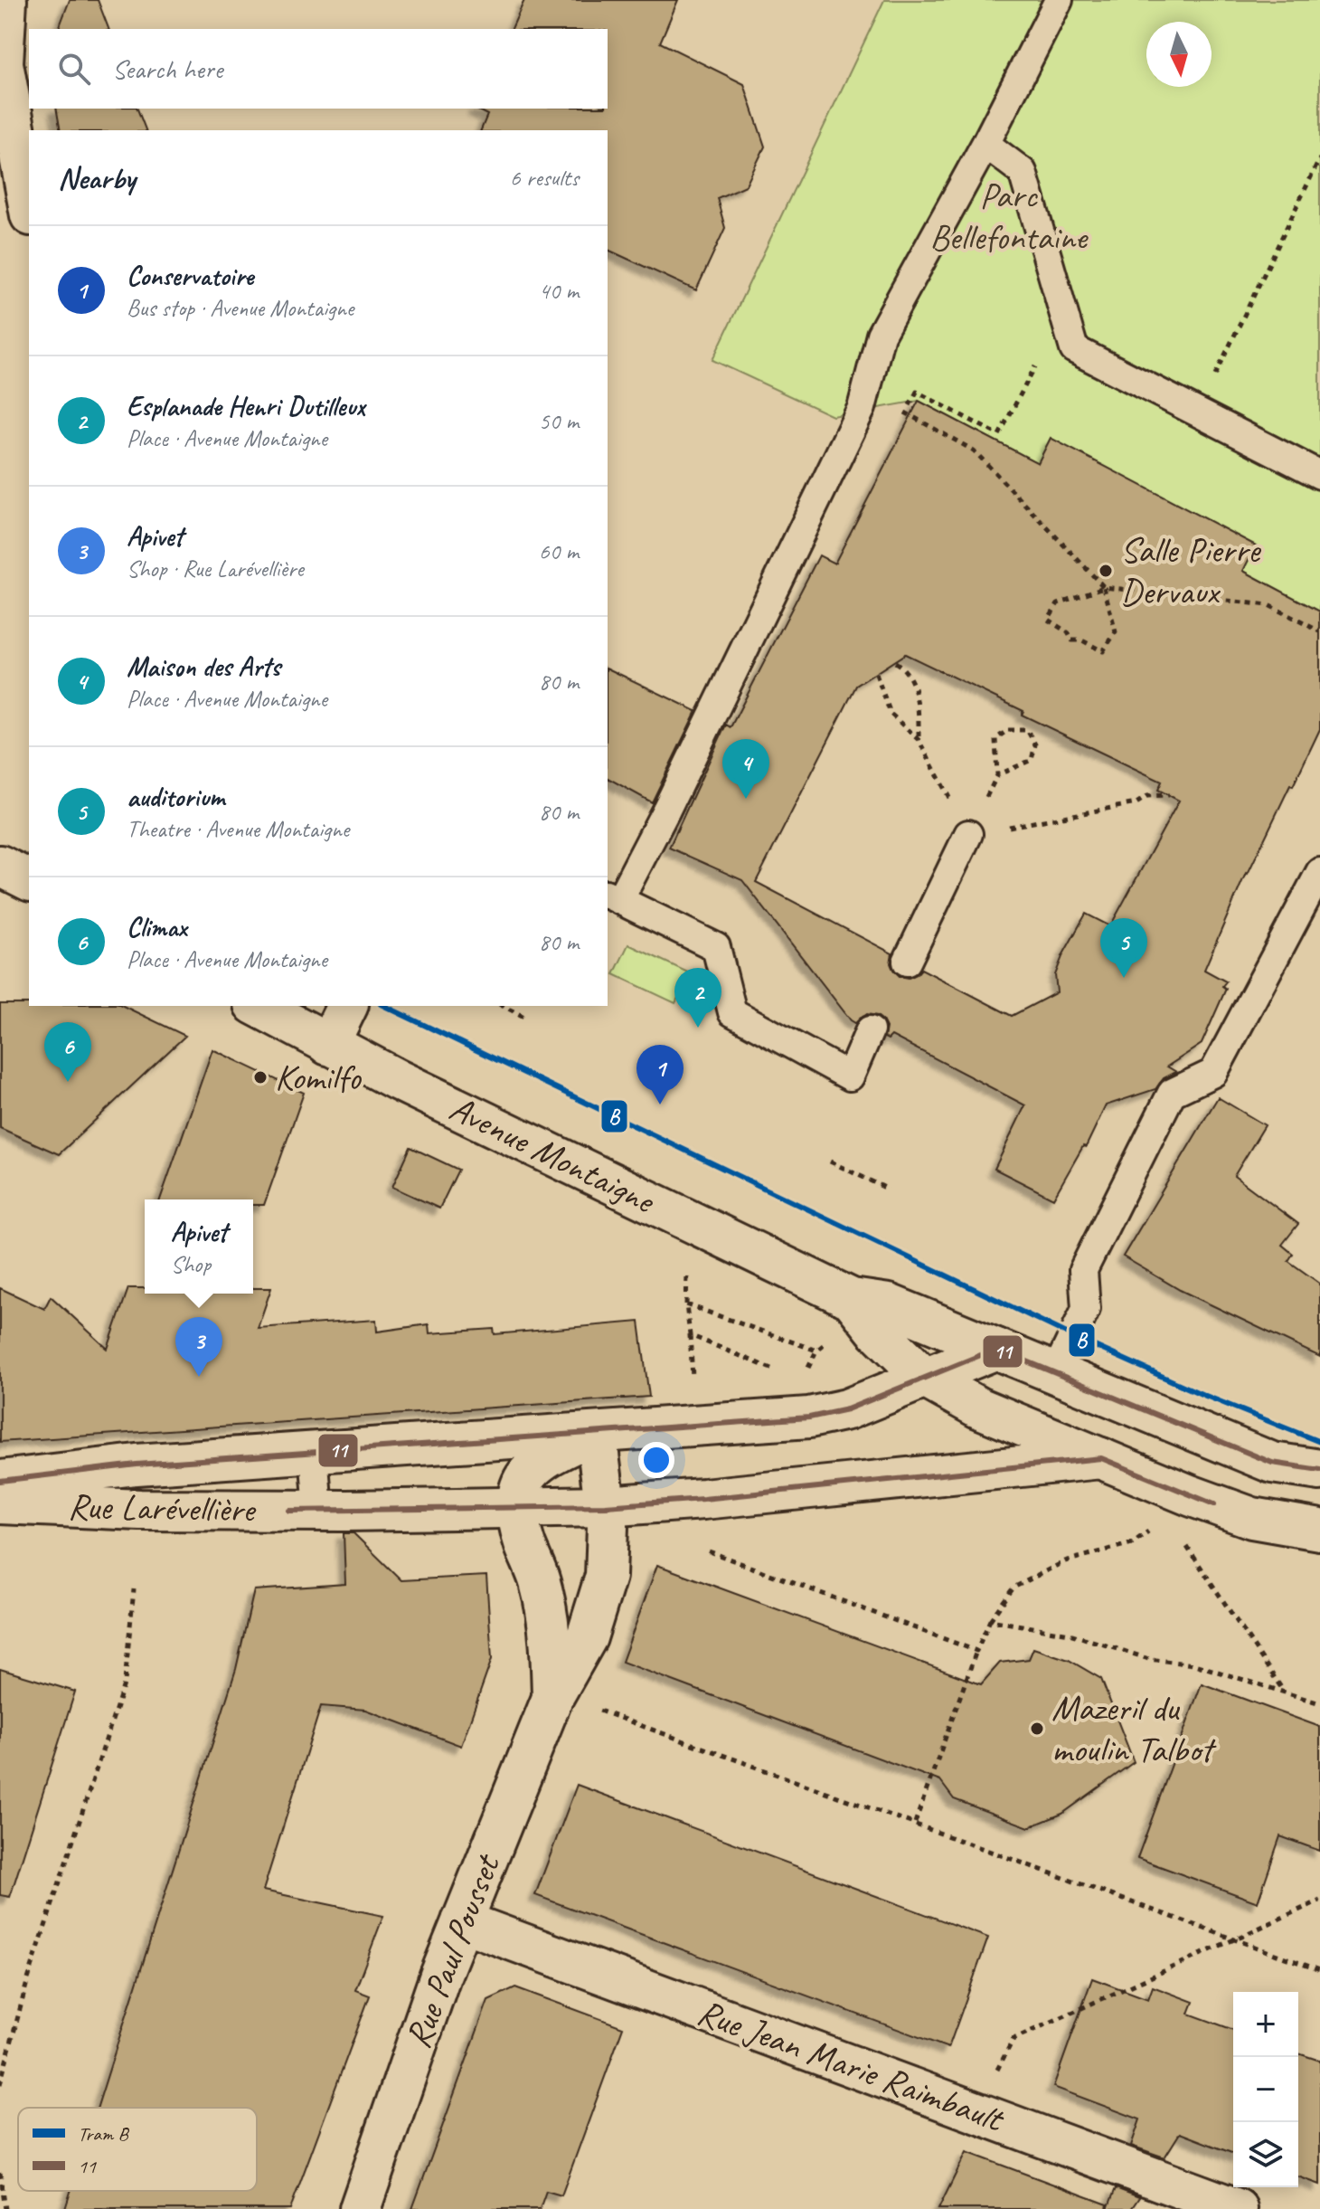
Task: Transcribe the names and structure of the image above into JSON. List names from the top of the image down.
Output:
{
  "streets": {
    "street": [
      "Avenue Montaigne",
      "Rue Larévellière",
      "Rue Paul Pousset",
      "Rue Jean Marie Raimbault"
    ]
  },
  "crossings": [
    ["Avenue Montaigne", "Rue Larévellière"],
    ["Rue Larévellière", "Rue Paul Pousset"],
    ["Rue Paul Pousset", "Rue Jean Marie Raimbault"]
  ],
  "parks": ["Parc Bellefontaine"],
  "places": ["Salle Pierre Dervaux", "Komilfo", "Mazeril du moulin Talbot"],
  "lines": ["tram line B", "transit line 11"],
  "legend": ["Tram B", "11"],
  "north": "bottom",
  "page": {
    "search": "Search here",
    "heading": ["Nearby", "6 results"],
    "list": [
      {
        "mark": "1",
        "name": "Conservatoire",
        "note": "Bus stop · Avenue Montaigne",
        "value": "40 m"
      },
      {
        "mark": "2",
        "name": "Esplanade Henri Dutilleux",
        "note": "Place · Avenue Montaigne",
        "value": "50 m"
      },
      {
        "mark": "3",
        "name": "Apivet",
        "note": "Shop · Rue Larévellière",
        "value": "60 m"
      },
      {
        "mark": "4",
        "name": "Maison des Arts",
        "note": "Place · Avenue Montaigne",
        "value": "80 m"
      },
      {
        "mark": "5",
        "name": "auditorium",
        "note": "Theatre · Avenue Montaigne",
        "value": "80 m"
      },
      {
        "mark": "6",
        "name": "Climax",
        "note": "Place · Avenue Montaigne",
        "value": "80 m"
      }
    ],
    "pins": [
      "4",
      "5",
      "2",
      "6",
      "1",
      "3"
    ],
    "popup": ["Apivet", "Shop"],
    "map_buttons": ["+", "−"]
  }
}
